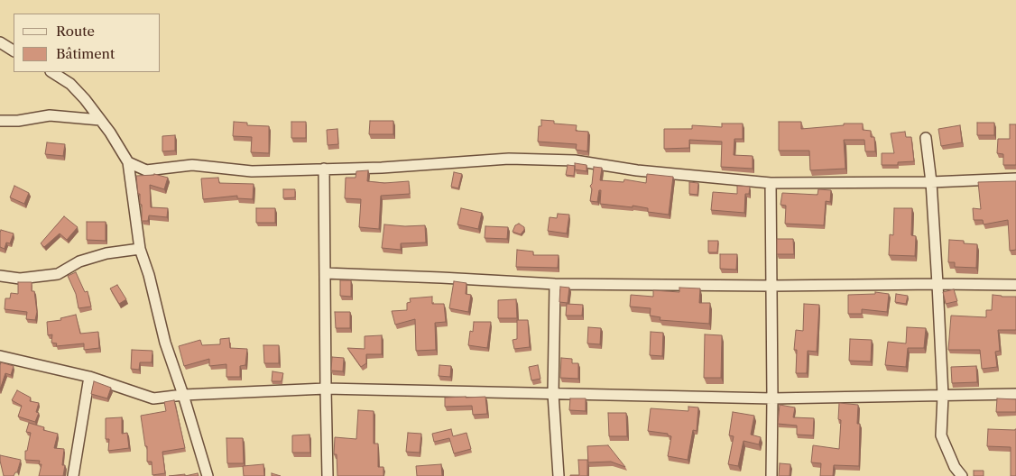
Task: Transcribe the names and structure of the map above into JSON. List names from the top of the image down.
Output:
{
  "legend": ["Route", "Bâtiment"]
}
